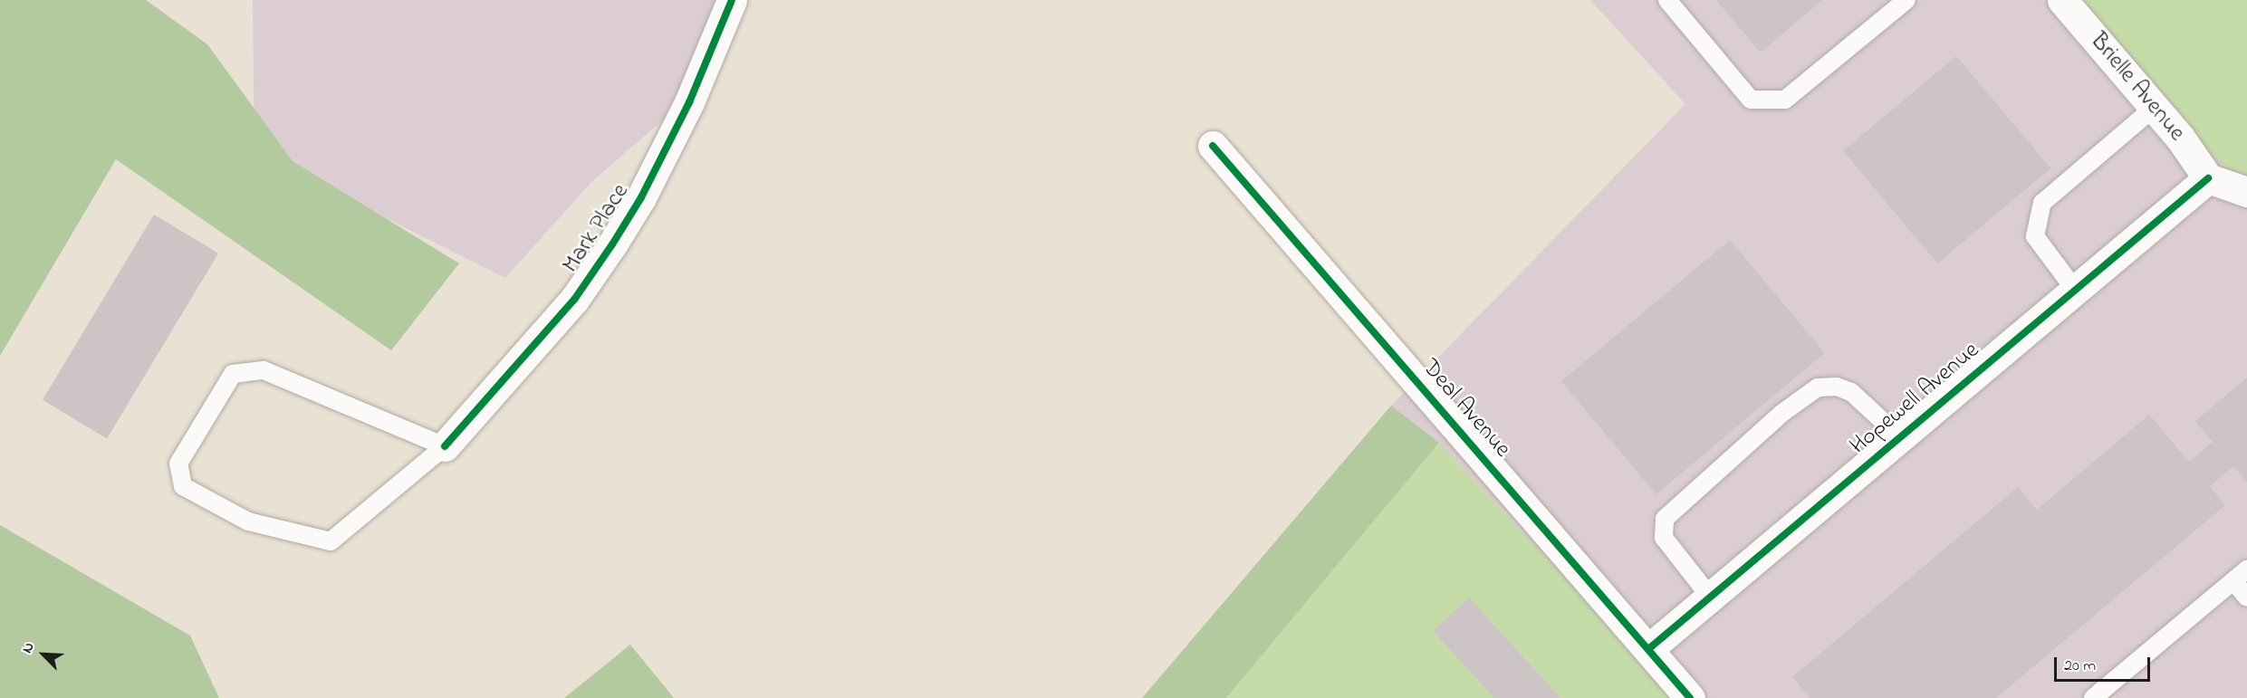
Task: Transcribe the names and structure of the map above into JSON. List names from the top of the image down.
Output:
{
  "streets": {
    "street": [
      "Brielle Avenue",
      "Mark Place",
      "Hopewell Avenue",
      "Deal Avenue"
    ]
  },
  "crossings": [
    ["Brielle Avenue", "Hopewell Avenue"],
    ["Hopewell Avenue", "Deal Avenue"]
  ],
  "scale_bar": "20 m",
  "north": "top left"
}
